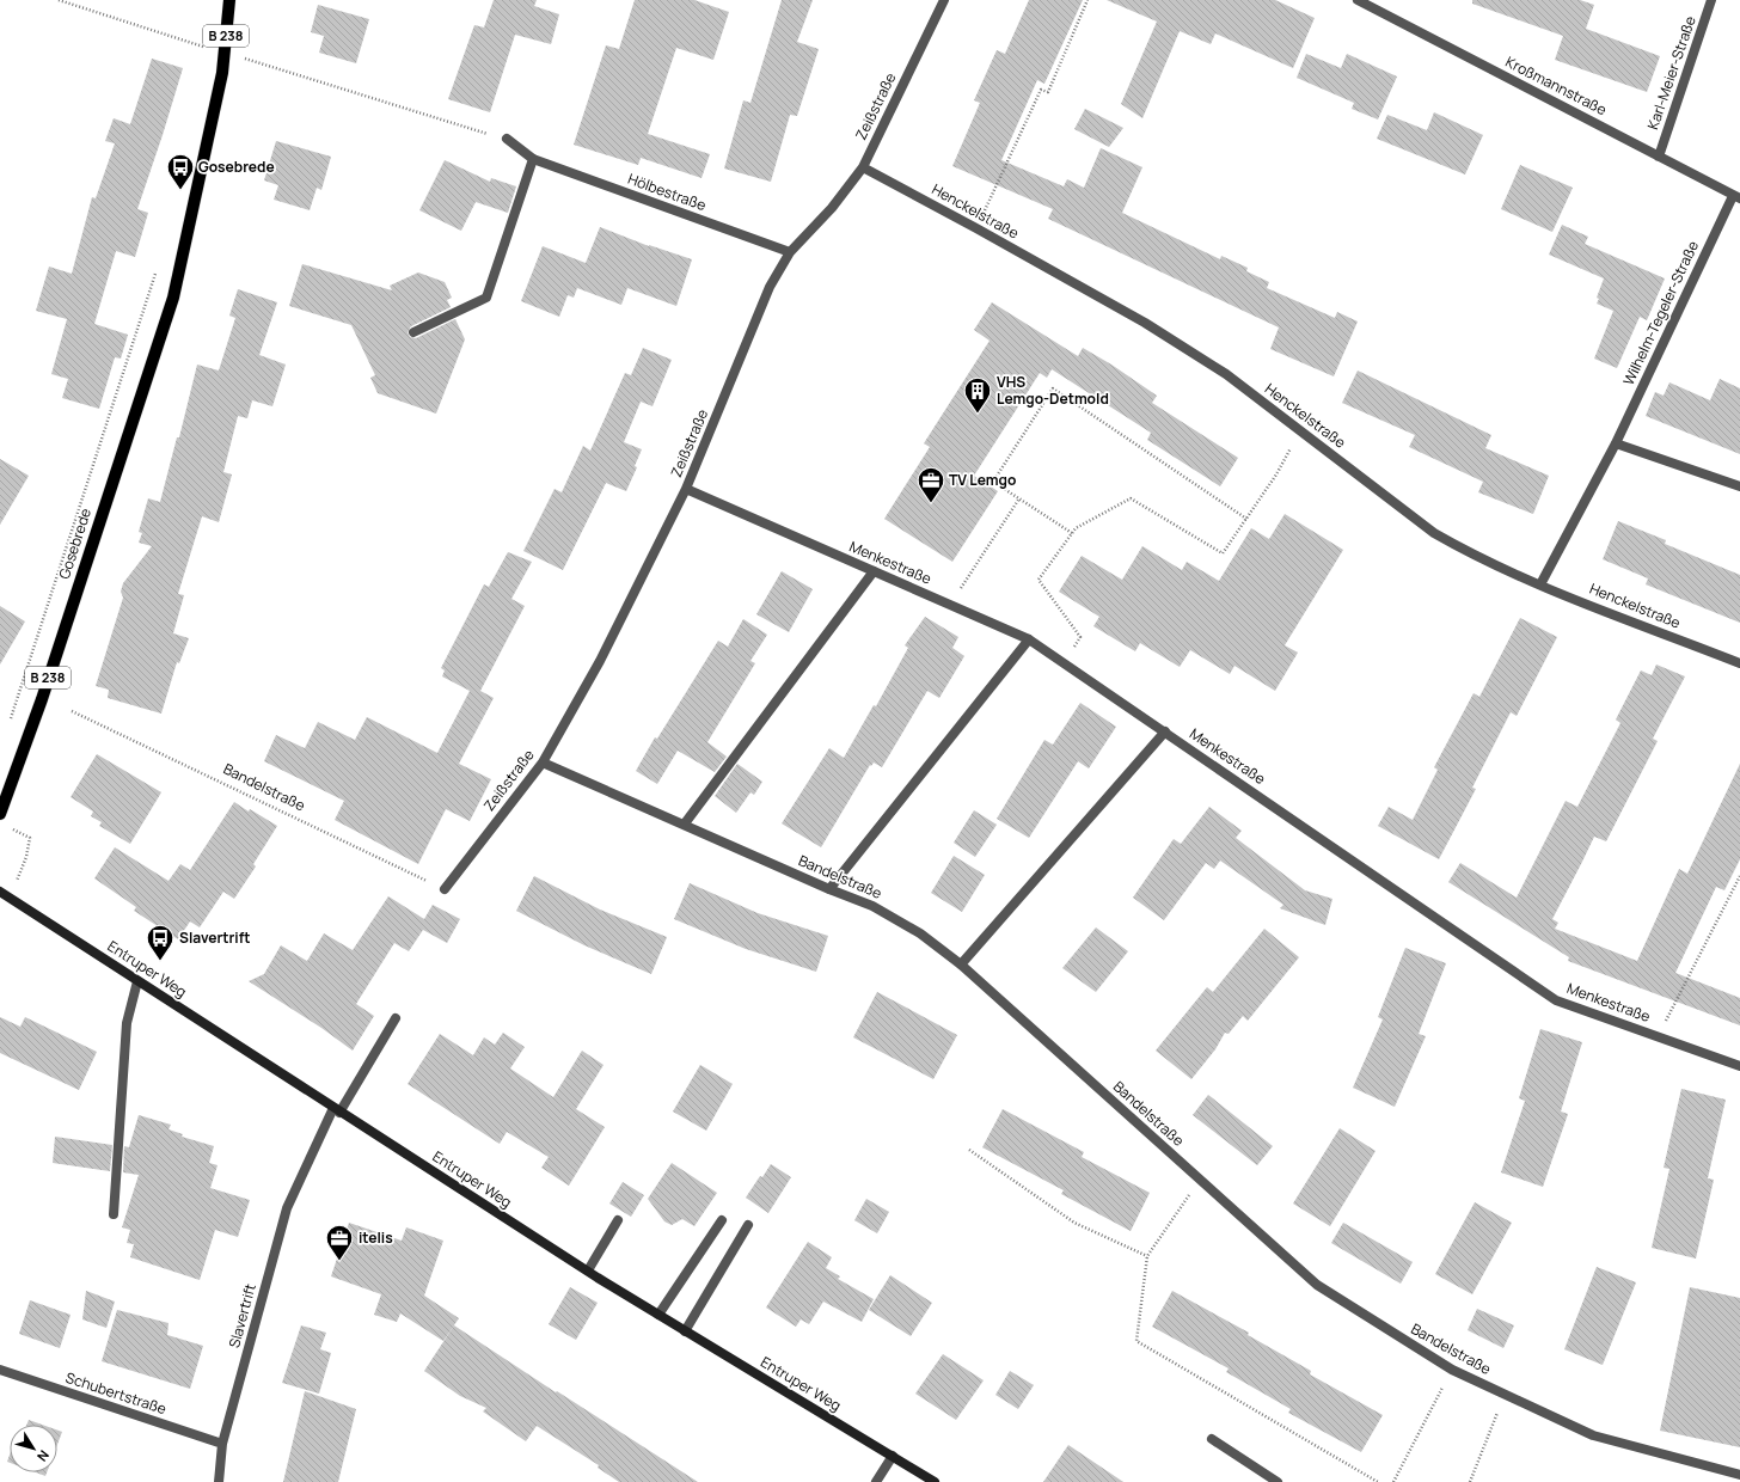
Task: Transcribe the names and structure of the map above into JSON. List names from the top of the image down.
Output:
{
  "streets": {
    "main road": ["B 238", "Gosebrede", "Entruper Weg"],
    "street": [
      "Karl-Meier-Straße",
      "Kroßmannstraße",
      "Zeißstraße",
      "Hölbestraße",
      "Henckelstraße",
      "Wilhelm-Tegeler-Straße",
      "Menkestraße",
      "Bandelstraße",
      "Slavertrift",
      "Schubertstraße"
    ]
  },
  "crossings": [
    ["Karl-Meier-Straße", "Kroßmannstraße"],
    ["Kroßmannstraße", "Wilhelm-Tegeler-Straße"],
    ["Zeißstraße", "Hölbestraße"],
    ["Zeißstraße", "Henckelstraße"],
    ["Zeißstraße", "Menkestraße"],
    ["Zeißstraße", "Bandelstraße"],
    ["Henckelstraße", "Wilhelm-Tegeler-Straße"],
    ["Entruper Weg", "Slavertrift"],
    ["Slavertrift", "Schubertstraße"]
  ],
  "places": {
    "bus stop": ["Gosebrede", "Slavertrift"],
    "building": ["VHS Lemgo-Detmold"],
    "office": ["TV Lemgo", "itelis"]
  },
  "north": "bottom right"
}
